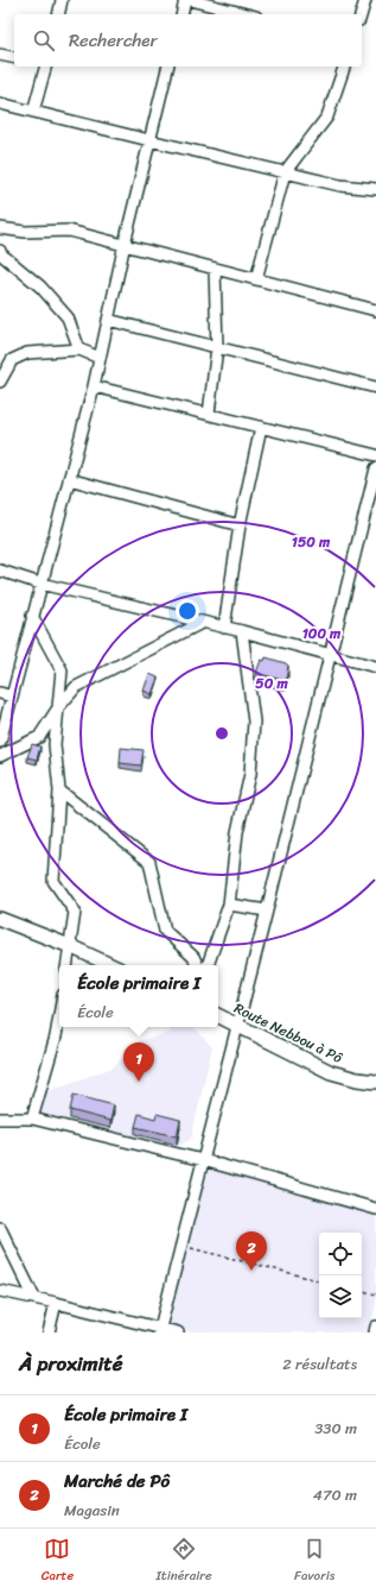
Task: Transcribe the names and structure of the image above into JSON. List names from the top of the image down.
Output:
{
  "streets": {
    "main road": ["Route Nebbou à Pô"]
  },
  "page": {
    "search": "Rechercher",
    "popup": ["École primaire I", "École"],
    "pins": ["1", "2"],
    "heading": ["À proximité", "2 résultats"],
    "list": [
      {
        "mark": "1",
        "name": "École primaire I",
        "note": "École",
        "value": "330 m"
      },
      {
        "mark": "2",
        "name": "Marché de Pô",
        "note": "Magasin",
        "value": "470 m"
      }
    ],
    "nav": ["Carte", "Itinéraire", "Favoris"]
  },
  "rings": ["150 m", "100 m", "50 m"]
}
